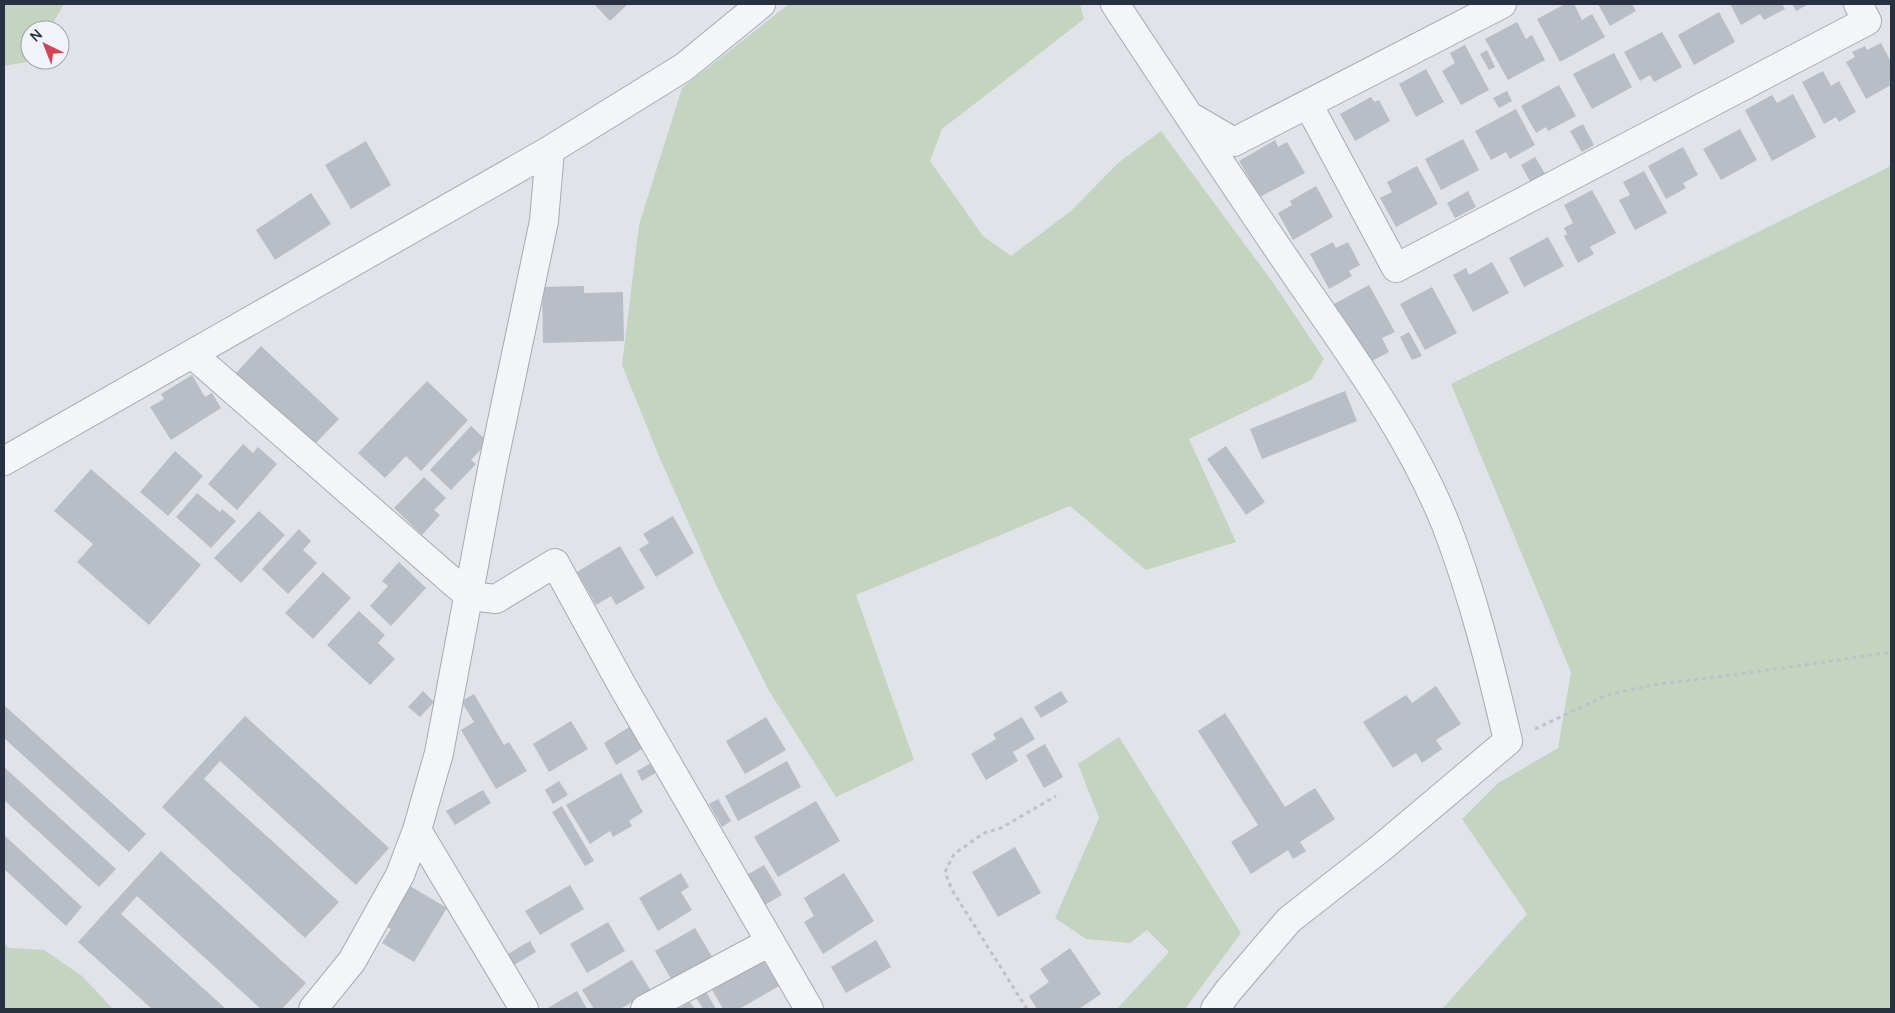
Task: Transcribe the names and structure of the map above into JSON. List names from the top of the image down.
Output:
{
  "north": "top left"
}
